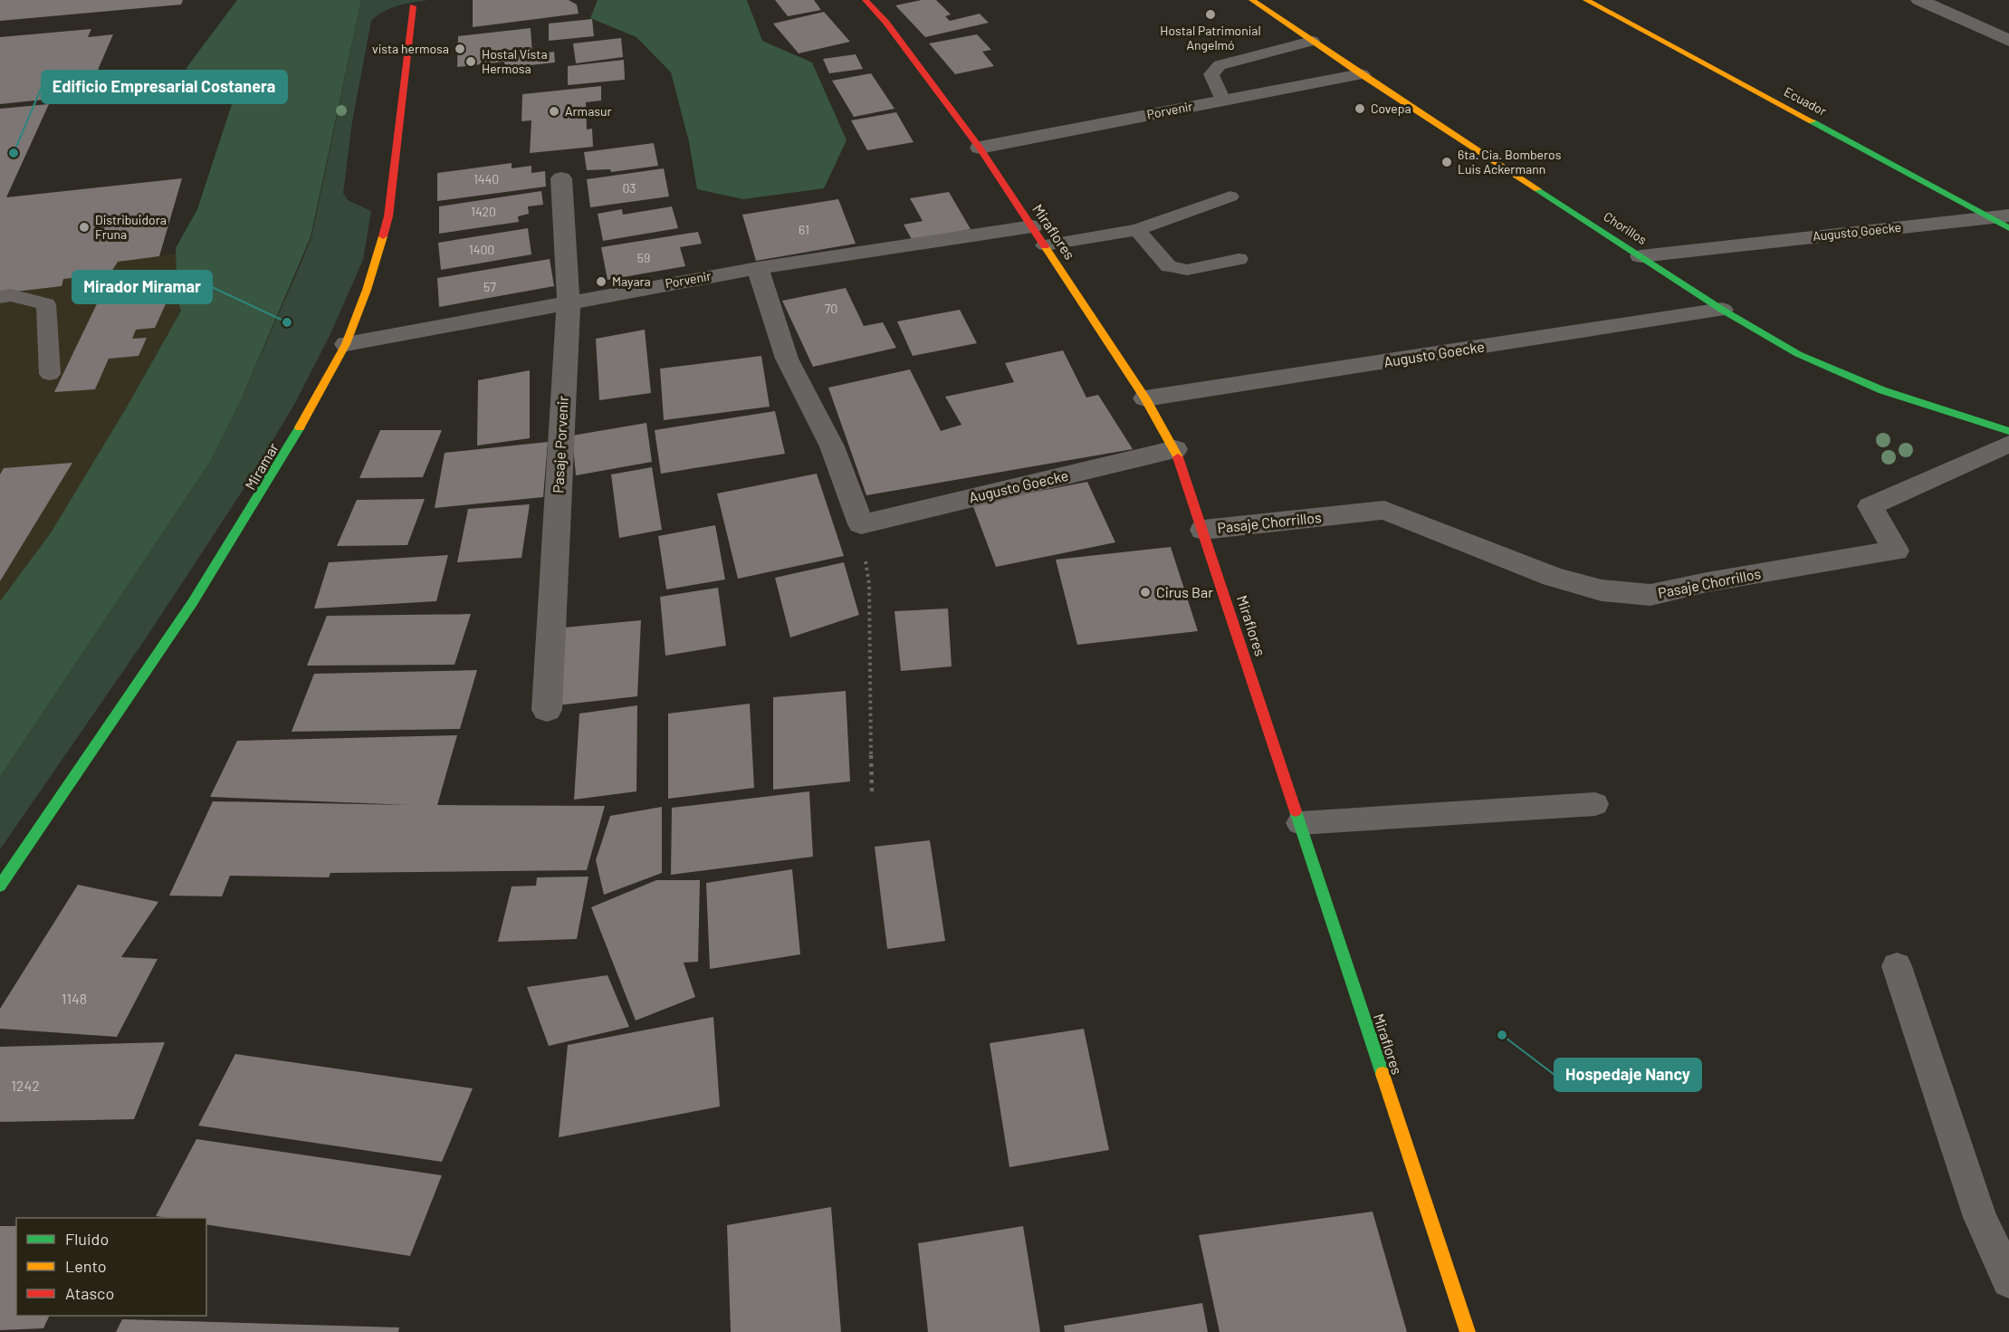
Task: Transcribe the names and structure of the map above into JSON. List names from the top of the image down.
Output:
{
  "streets": {
    "street": [
      "Ecuador",
      "Porvenir",
      "Chorillos",
      "Miraflores",
      "Augusto Goecke",
      "Pasaje Porvenir",
      "Miramar",
      "Pasaje Chorrillos"
    ]
  },
  "crossings": [
    ["Ecuador", "Augusto Goecke"],
    ["Porvenir", "Chorillos"],
    ["Porvenir", "Miraflores"],
    ["Porvenir", "Augusto Goecke"],
    ["Porvenir", "Pasaje Porvenir"],
    ["Porvenir", "Miramar"],
    ["Chorillos", "Augusto Goecke"],
    ["Miraflores", "Augusto Goecke"],
    ["Miraflores", "Pasaje Chorrillos"]
  ],
  "places": [
    "Hostal Patrimonial Angelmó",
    "vista hermosa",
    "Hostal Vista Hermosa",
    "Covepa",
    "Armasur",
    "Edificio Empresarial Costanera",
    "6ta. Cia. Bomberos Luis Ackermann",
    "Distribuidora Fruna",
    "Mayara",
    "Mirador Miramar",
    "Cirus Bar",
    "Hospedaje Nancy"
  ],
  "house_numbers": [
    "1440",
    "03",
    "1420",
    "61",
    "1400",
    "59",
    "57",
    "70",
    "1148",
    "1242"
  ],
  "legend": ["Fluido", "Lento", "Atasco"]
}
